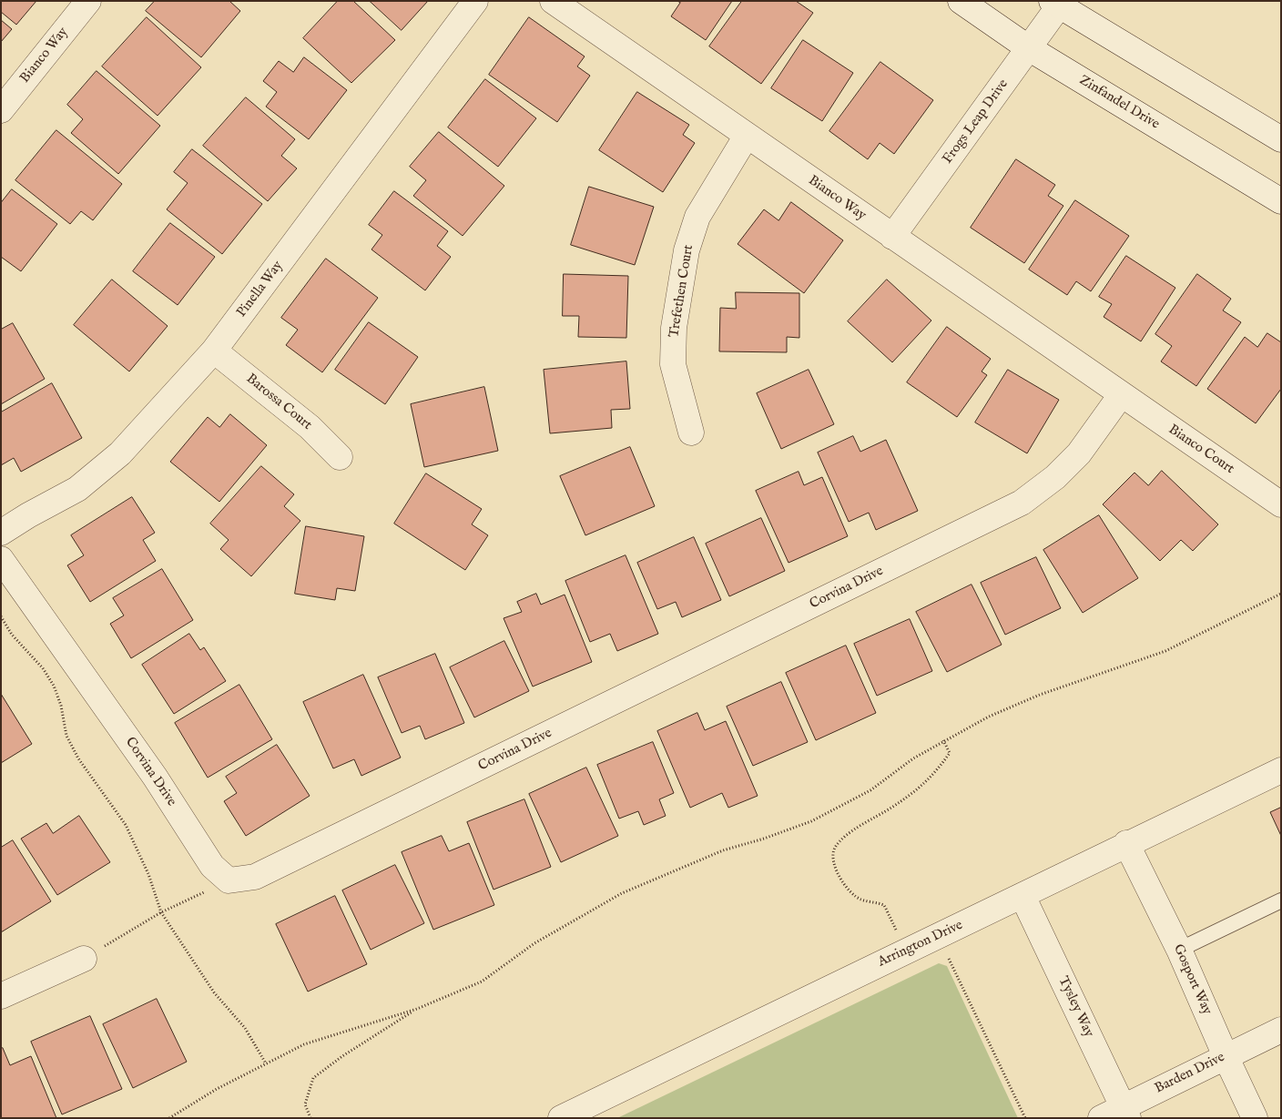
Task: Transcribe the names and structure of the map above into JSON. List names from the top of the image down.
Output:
{
  "streets": {
    "street": [
      "Bianco Way",
      "Zinfandel Drive",
      "Frogs Leap Drive",
      "Pinella Way",
      "Trefethen Court",
      "Barossa Court",
      "Bianco Court",
      "Corvina Drive",
      "Arrington Drive",
      "Gosport Way",
      "Tysley Way",
      "Barden Drive"
    ]
  },
  "crossings": [
    ["Bianco Way", "Frogs Leap Drive"],
    ["Bianco Way", "Trefethen Court"],
    ["Bianco Way", "Bianco Court"],
    ["Bianco Way", "Corvina Drive"],
    ["Zinfandel Drive", "Frogs Leap Drive"],
    ["Pinella Way", "Barossa Court"],
    ["Bianco Court", "Corvina Drive"],
    ["Arrington Drive", "Gosport Way"],
    ["Arrington Drive", "Tysley Way"],
    ["Gosport Way", "Barden Drive"],
    ["Tysley Way", "Barden Drive"]
  ]
}
